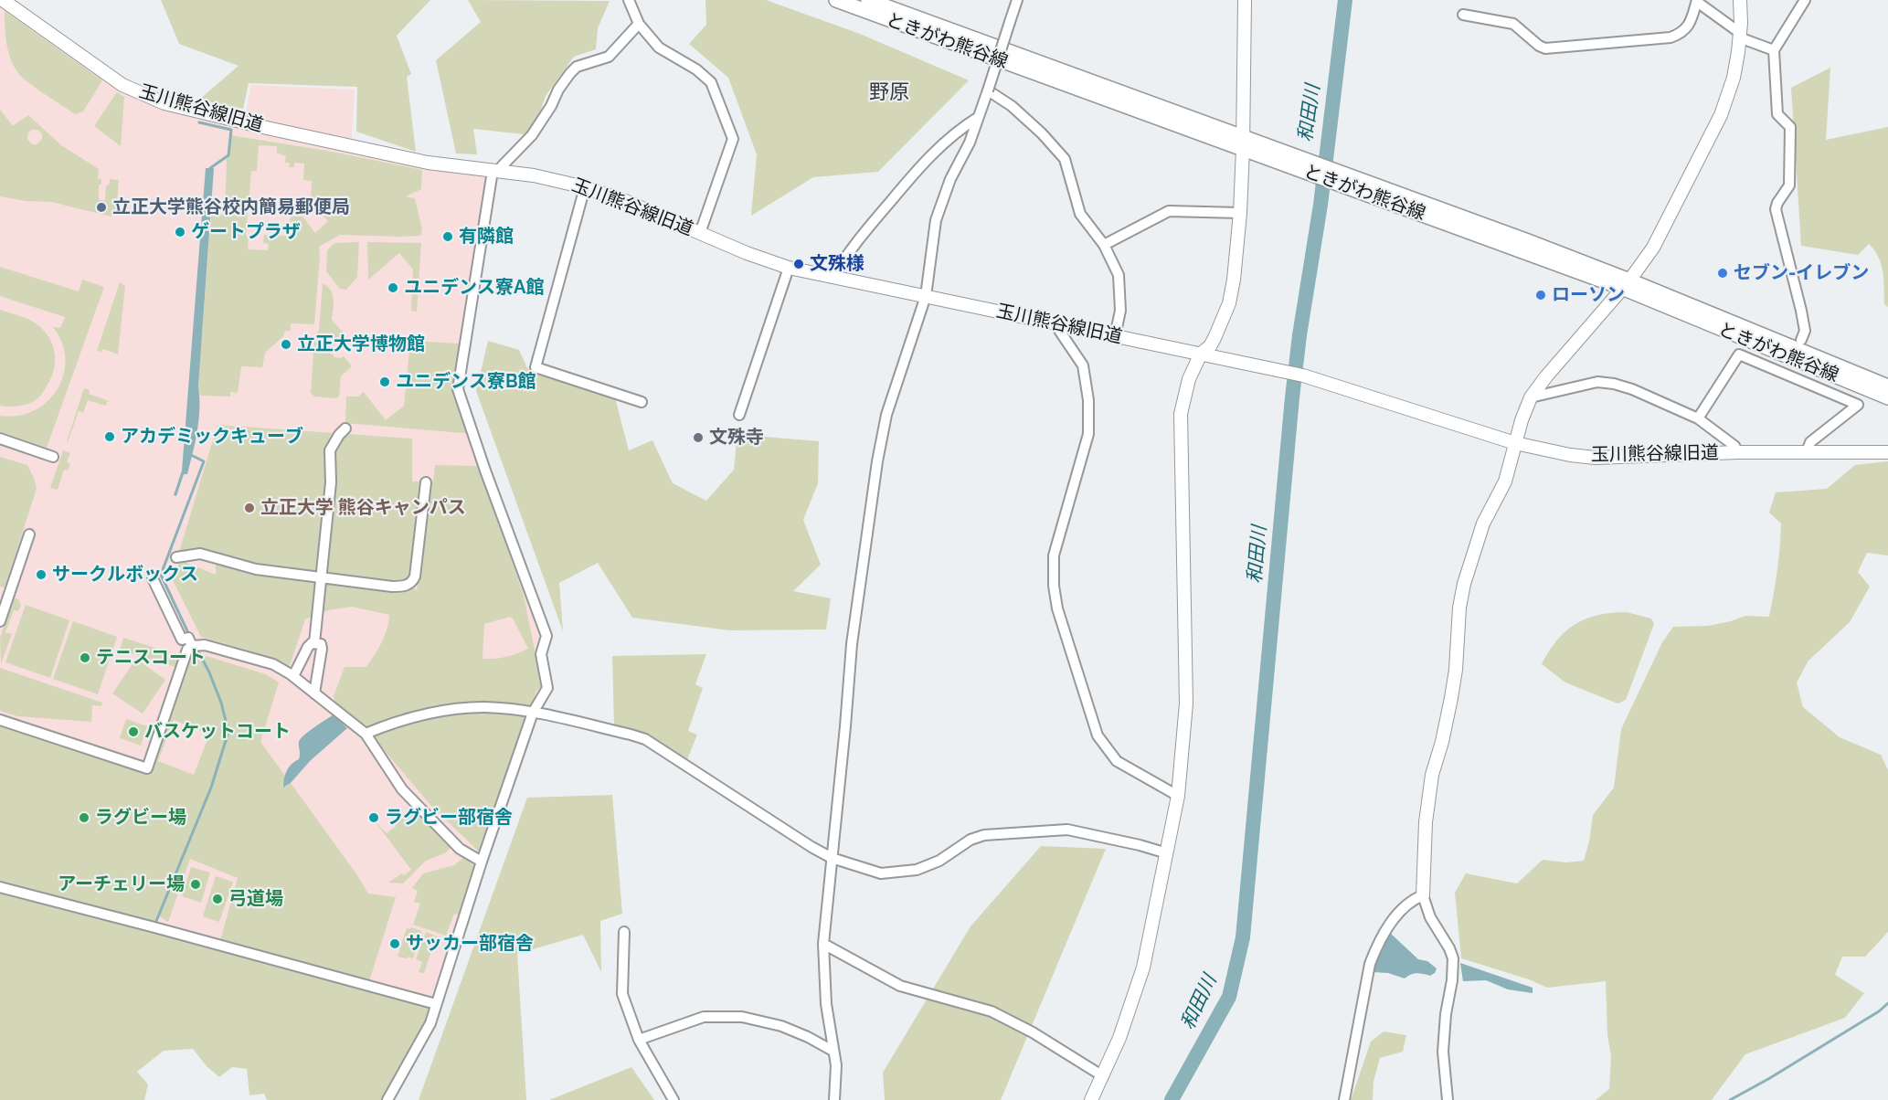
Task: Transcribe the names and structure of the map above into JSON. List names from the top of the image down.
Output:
{
  "streets": {
    "main road": ["ときがわ熊谷線"],
    "street": ["玉川熊谷線旧道"]
  },
  "districts": ["野原"],
  "water": ["和田川"],
  "places": [
    "立正大学熊谷校内簡易郵便局",
    "ゲートプラザ",
    "有隣館",
    "文殊様",
    "セブン-イレブン",
    "ユニデンス寮A館",
    "ローソン",
    "立正大学博物館",
    "ユニデンス寮B館",
    "アカデミックキューブ",
    "文殊寺",
    "立正大学 熊谷キャンパス",
    "サークルボックス",
    "テニスコート",
    "バスケットコート",
    "ラグビー場",
    "ラグビー部宿舎",
    "アーチェリー場",
    "弓道場",
    "サッカー部宿舎"
  ]
}
